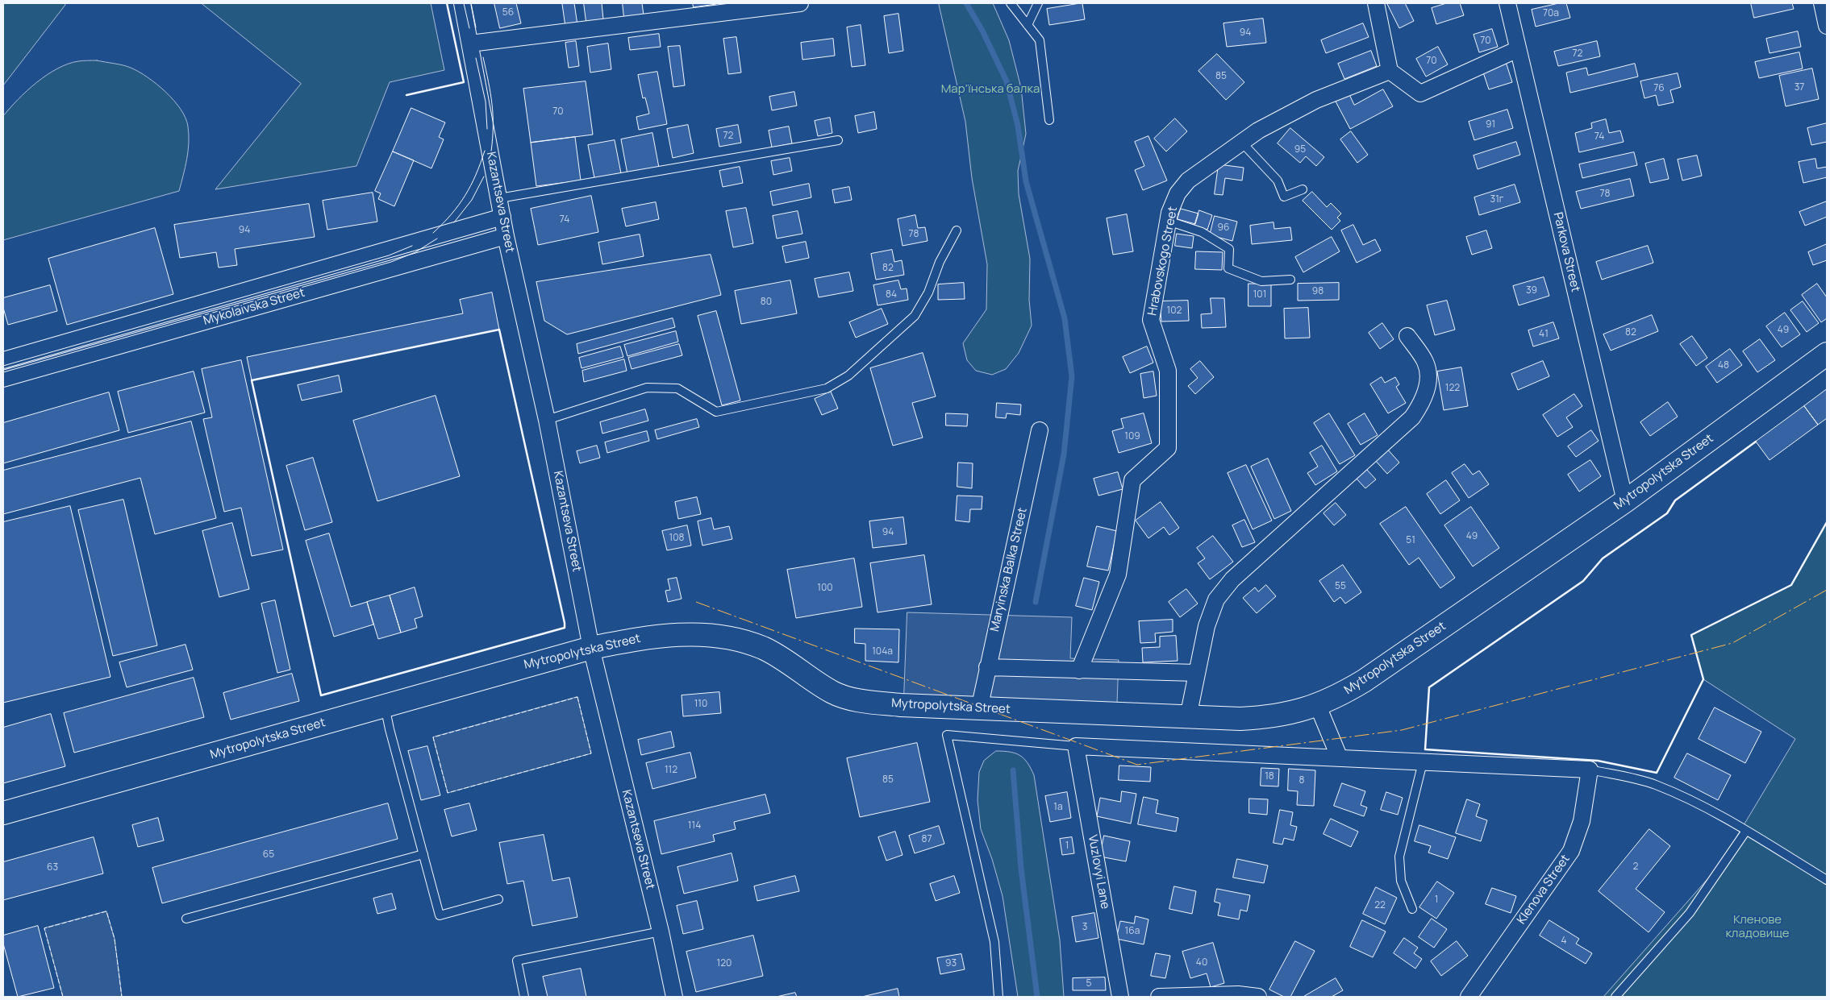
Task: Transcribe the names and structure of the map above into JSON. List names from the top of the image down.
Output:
{
  "streets": {
    "main road": ["Mytropolytska Street"],
    "street": [
      "Kazantseva Street",
      "Parkova Street",
      "Hrabovskogo Street",
      "Mykolaivska Street",
      "Maryinska Balka Street",
      "Vuzlovyi Lane",
      "Klenova Street"
    ]
  },
  "crossings": [
    ["Kazantseva Street", "Mykolaivska Street"],
    ["Kazantseva Street", "Mytropolytska Street"],
    ["Parkova Street", "Mytropolytska Street"],
    ["Mytropolytska Street", "Maryinska Balka Street"]
  ],
  "parks": ["Мар’їнська балка", "Кленове кладовище"],
  "house_numbers": [
    "56",
    "70а",
    "94",
    "70",
    "72",
    "70",
    "85",
    "37",
    "76",
    "70",
    "91",
    "72",
    "74",
    "95",
    "78",
    "31г",
    "74",
    "96",
    "94",
    "78",
    "82",
    "39",
    "98",
    "84",
    "101",
    "80",
    "102",
    "49",
    "82",
    "41",
    "48",
    "122",
    "109",
    "94",
    "49",
    "108",
    "51",
    "55",
    "100",
    "104а",
    "110",
    "112",
    "18",
    "85",
    "8",
    "1а",
    "114",
    "87",
    "1",
    "65",
    "2",
    "63",
    "1",
    "22",
    "3",
    "16а",
    "4",
    "40",
    "120",
    "93",
    "5"
  ]
}
